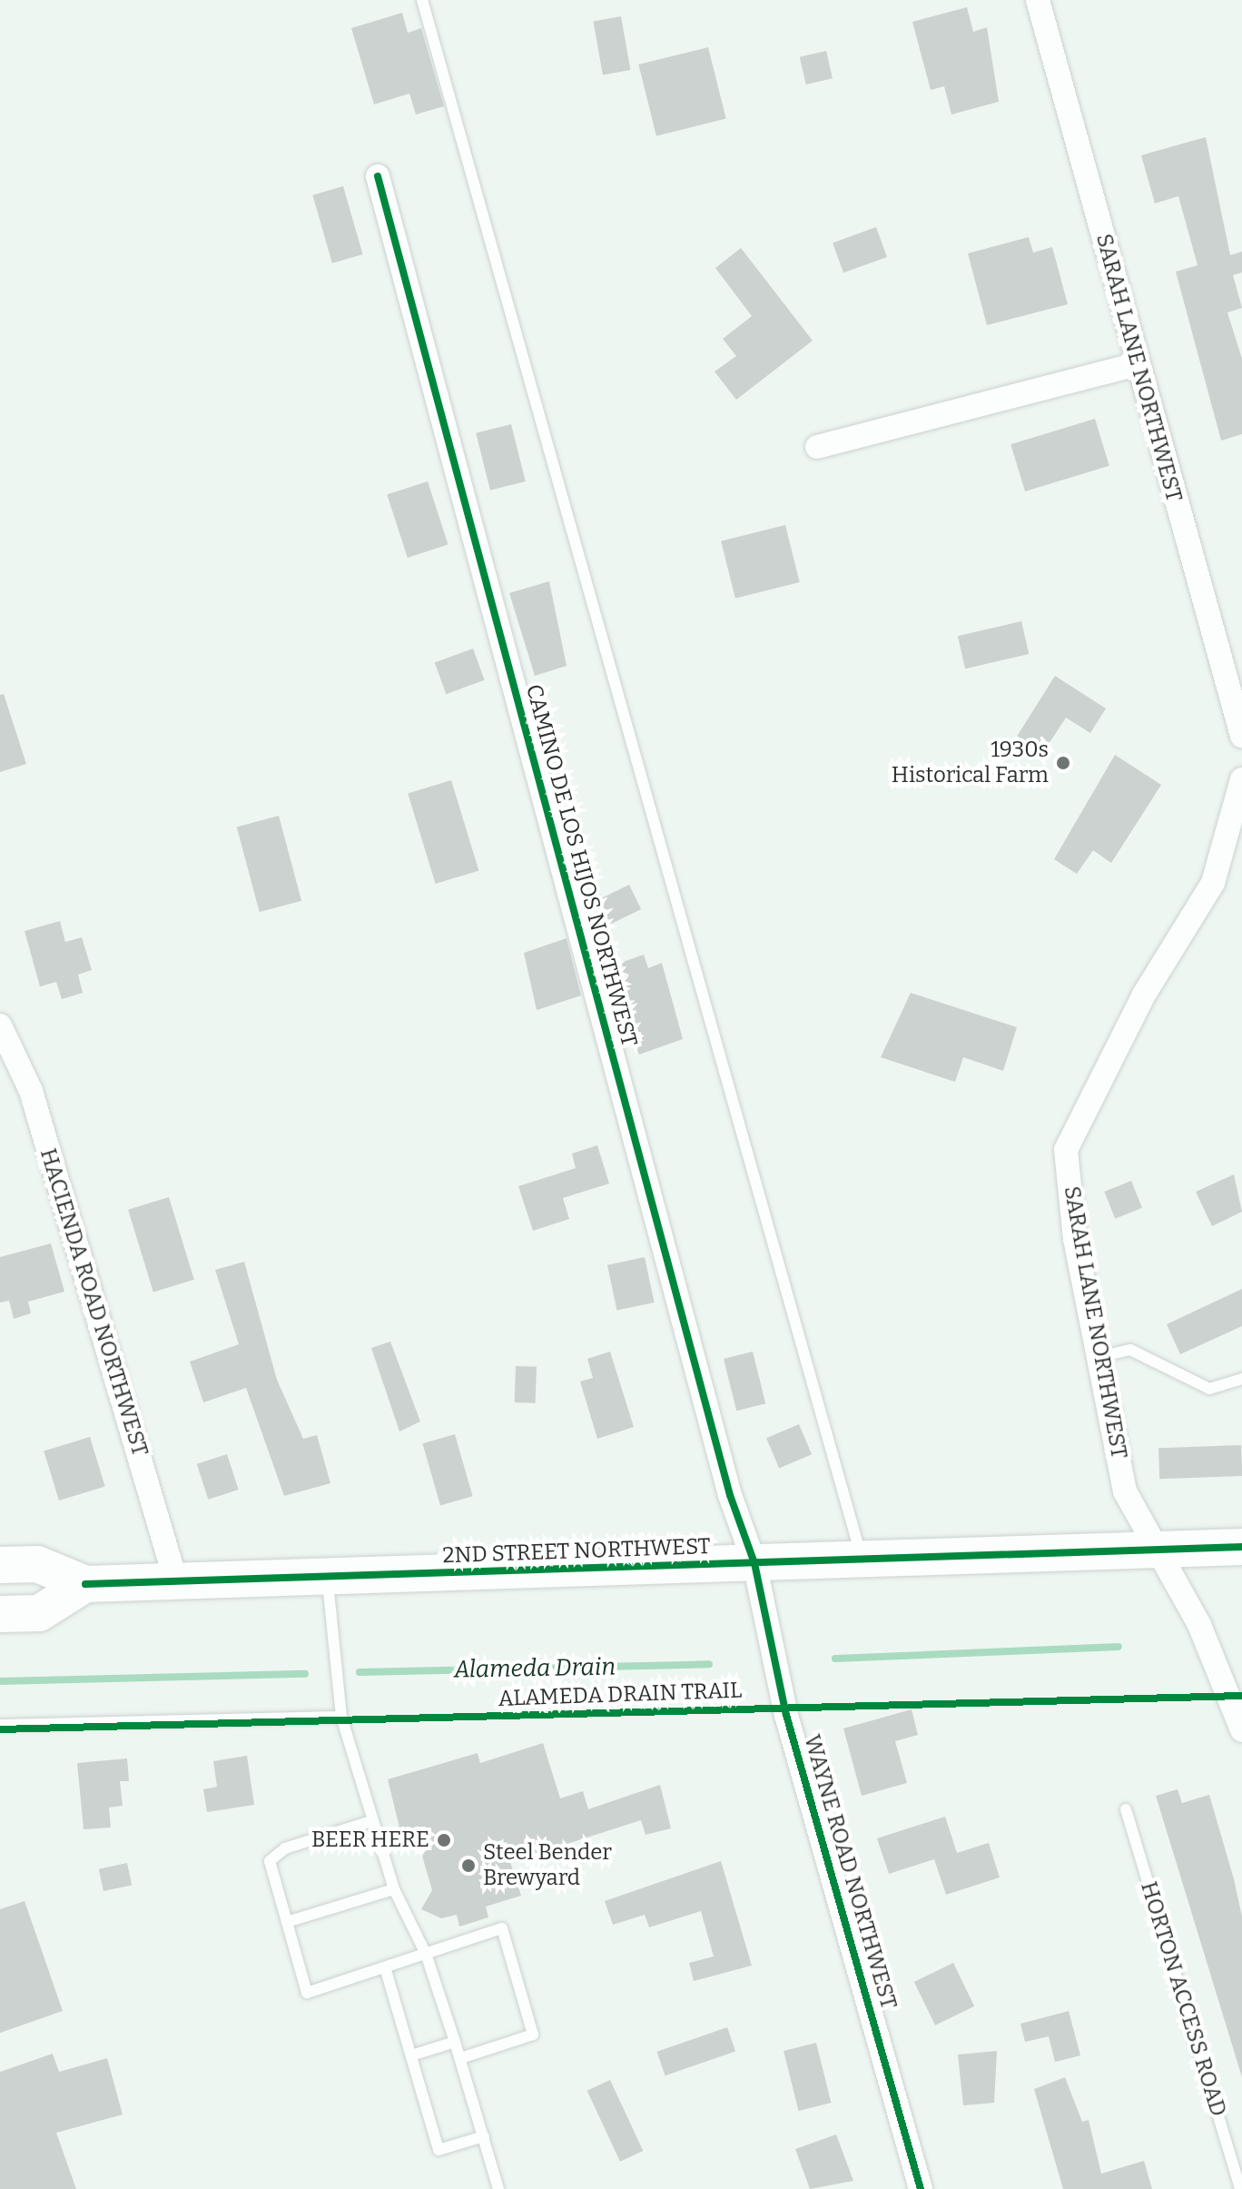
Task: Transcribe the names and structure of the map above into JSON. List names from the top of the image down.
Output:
{
  "streets": {
    "main road": ["2ND STREET NORTHWEST"],
    "street": [
      "SARAH LANE NORTHWEST",
      "CAMINO DE LOS HIJOS NORTHWEST",
      "HACIENDA ROAD NORTHWEST",
      "WAYNE ROAD NORTHWEST"
    ],
    "lane": ["HORTON ACCESS ROAD"],
    "cycle path": ["ALAMEDA DRAIN TRAIL"]
  },
  "crossings": [
    ["SARAH LANE NORTHWEST", "2ND STREET NORTHWEST"],
    ["CAMINO DE LOS HIJOS NORTHWEST", "2ND STREET NORTHWEST"],
    ["CAMINO DE LOS HIJOS NORTHWEST", "WAYNE ROAD NORTHWEST"],
    ["HACIENDA ROAD NORTHWEST", "2ND STREET NORTHWEST"],
    ["2ND STREET NORTHWEST", "WAYNE ROAD NORTHWEST"]
  ],
  "water": ["Alameda Drain"],
  "places": ["1930s Historical Farm", "BEER HERE", "Steel Bender Brewyard"]
}
